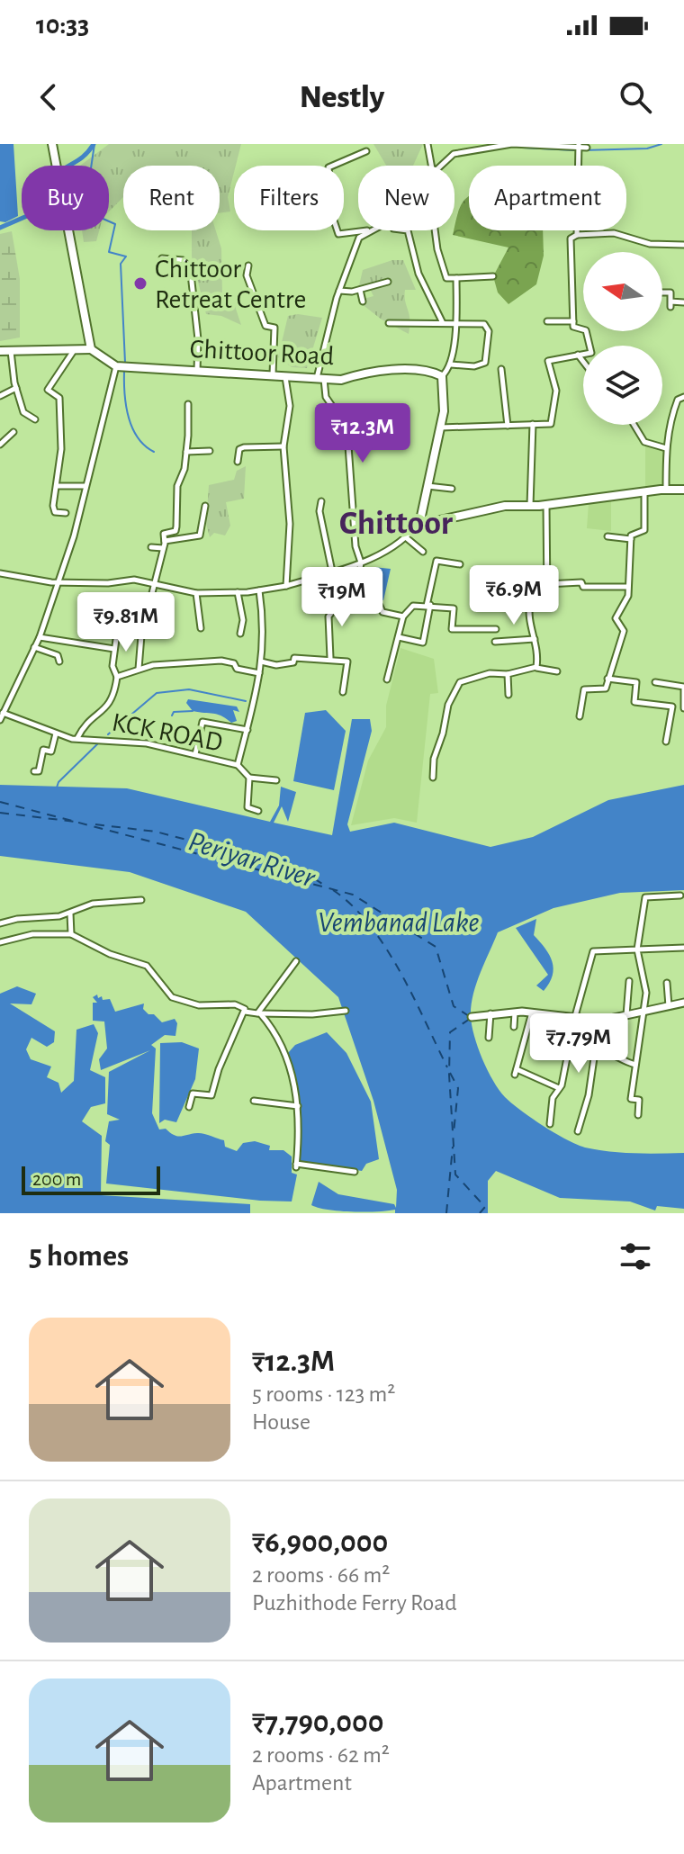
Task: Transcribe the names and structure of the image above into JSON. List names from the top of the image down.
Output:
{
  "streets": {
    "main road": ["Chittoor Road"],
    "street": ["KCK ROAD"]
  },
  "districts": ["Chittoor"],
  "water": ["Periyar River", "Vembanad Lake"],
  "places": ["Chittoor Retreat Centre"],
  "scale_bar": "200 m",
  "north": "left",
  "page": {
    "status": "10:33",
    "header": "Nestly",
    "chip": [
      "Buy",
      "Rent",
      "Filters",
      "New",
      "Apartment"
    ],
    "price": [
      "₹12.3M",
      "₹6.9M",
      "₹19M",
      "₹9.81M",
      "₹7.79M"
    ],
    "scale": "200 m",
    "heading": "5 homes",
    "list": [
      {
        "name": "₹12.3M",
        "note": "5 rooms · 123 m² · House"
      },
      {
        "name": "₹6,900,000",
        "note": "2 rooms · 66 m² · Puzhithode Ferry Road"
      },
      {
        "name": "₹7,790,000",
        "note": "2 rooms · 62 m² · Apartment"
      }
    ]
  }
}
